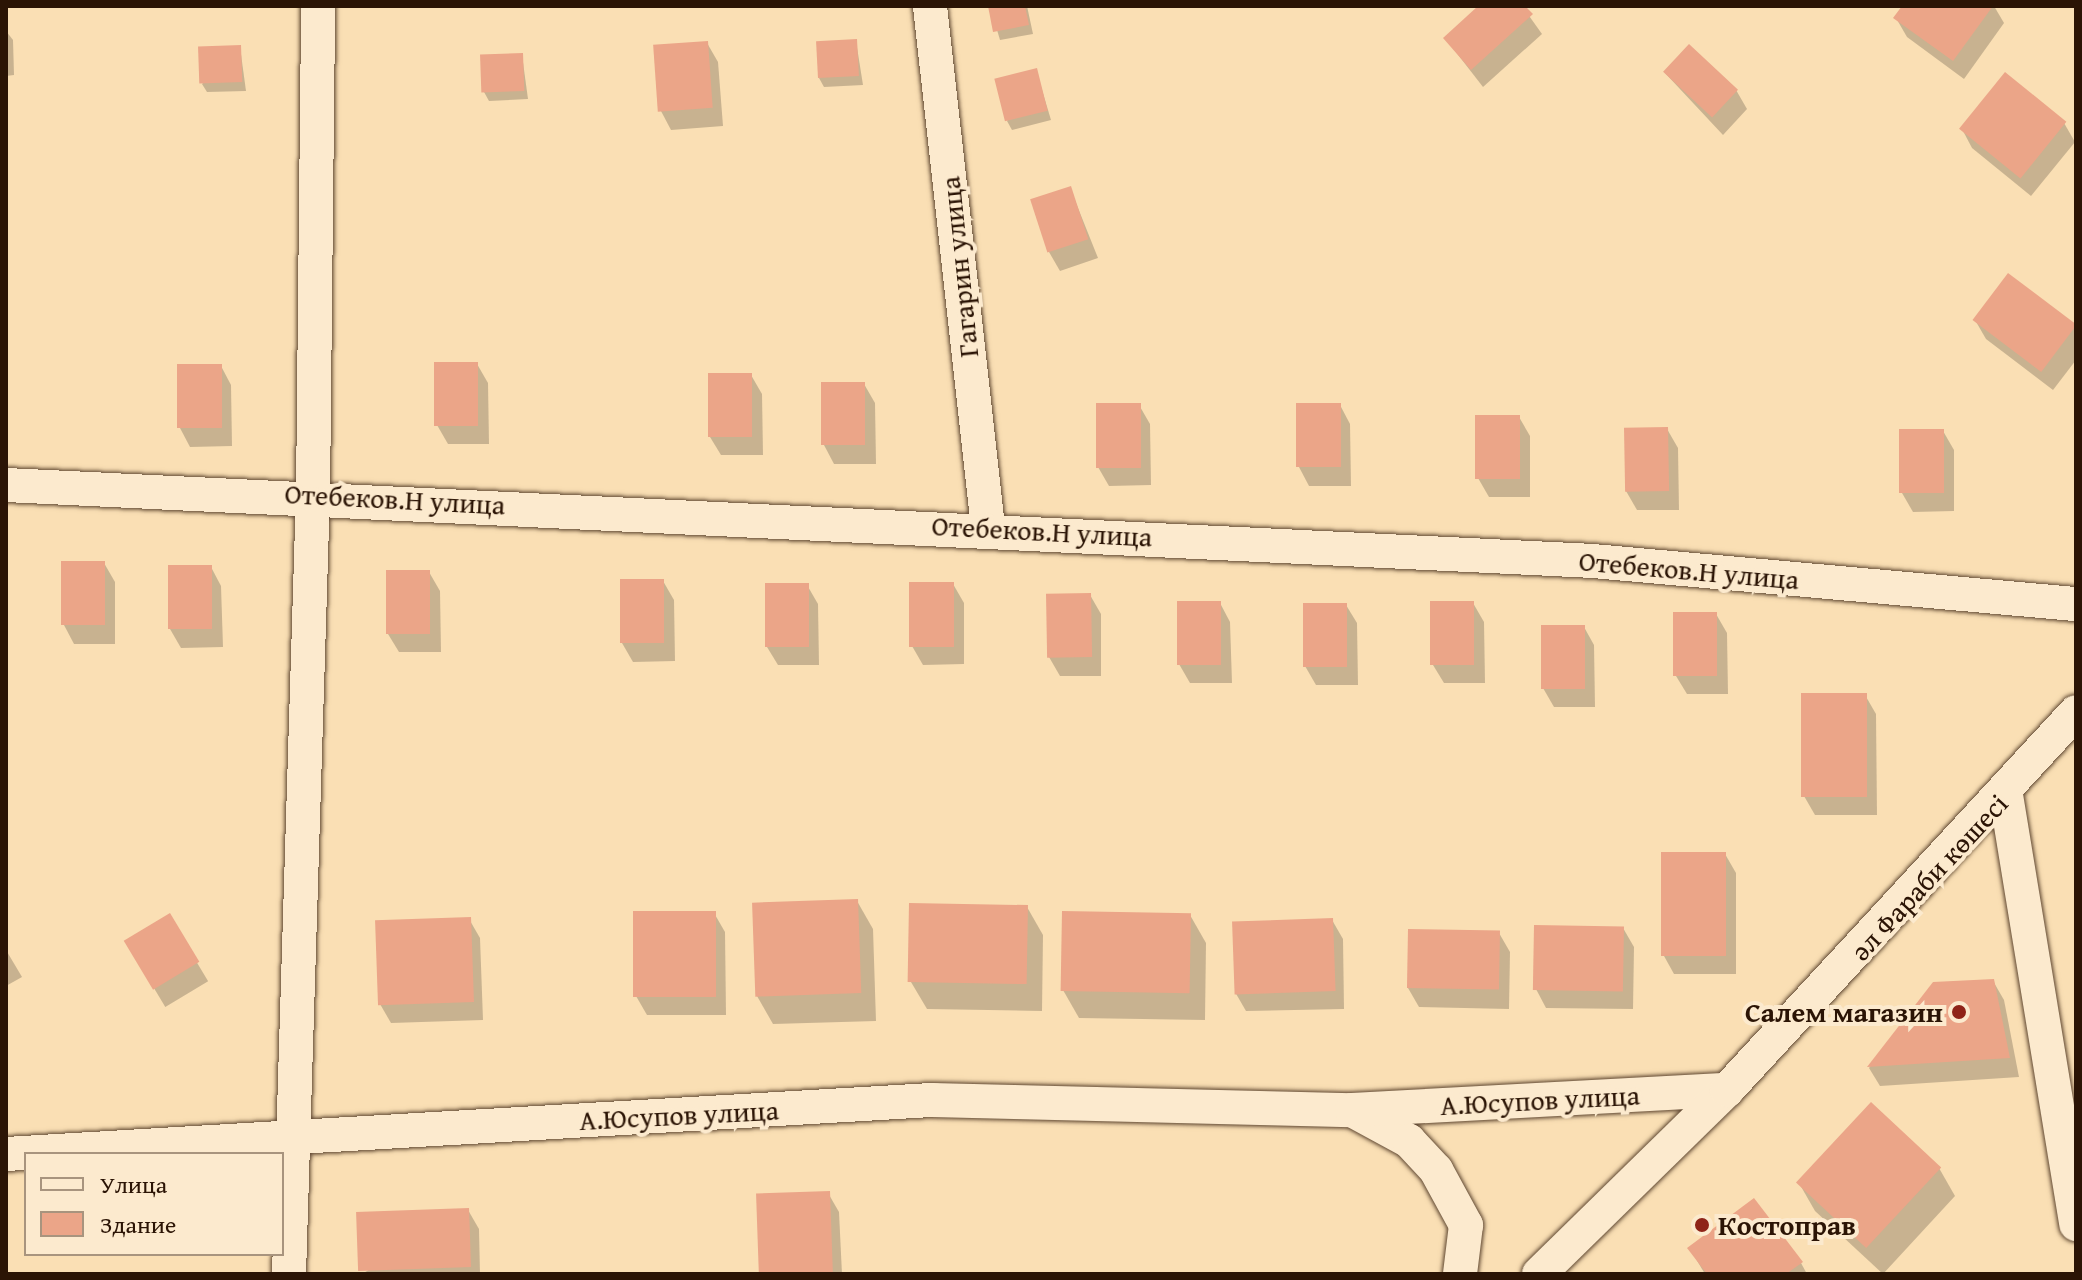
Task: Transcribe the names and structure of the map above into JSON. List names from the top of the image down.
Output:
{
  "streets": {
    "street": [
      "Гагарин улица",
      "Отебеков.Н улица",
      "әл Фараби көшесі",
      "А.Юсупов улица"
    ]
  },
  "crossings": [
    ["Гагарин улица", "Отебеков.Н улица"],
    ["әл Фараби көшесі", "А.Юсупов улица"]
  ],
  "places": ["Салем магазин", "Костоправ"],
  "legend": ["Улица", "Здание"]
}
